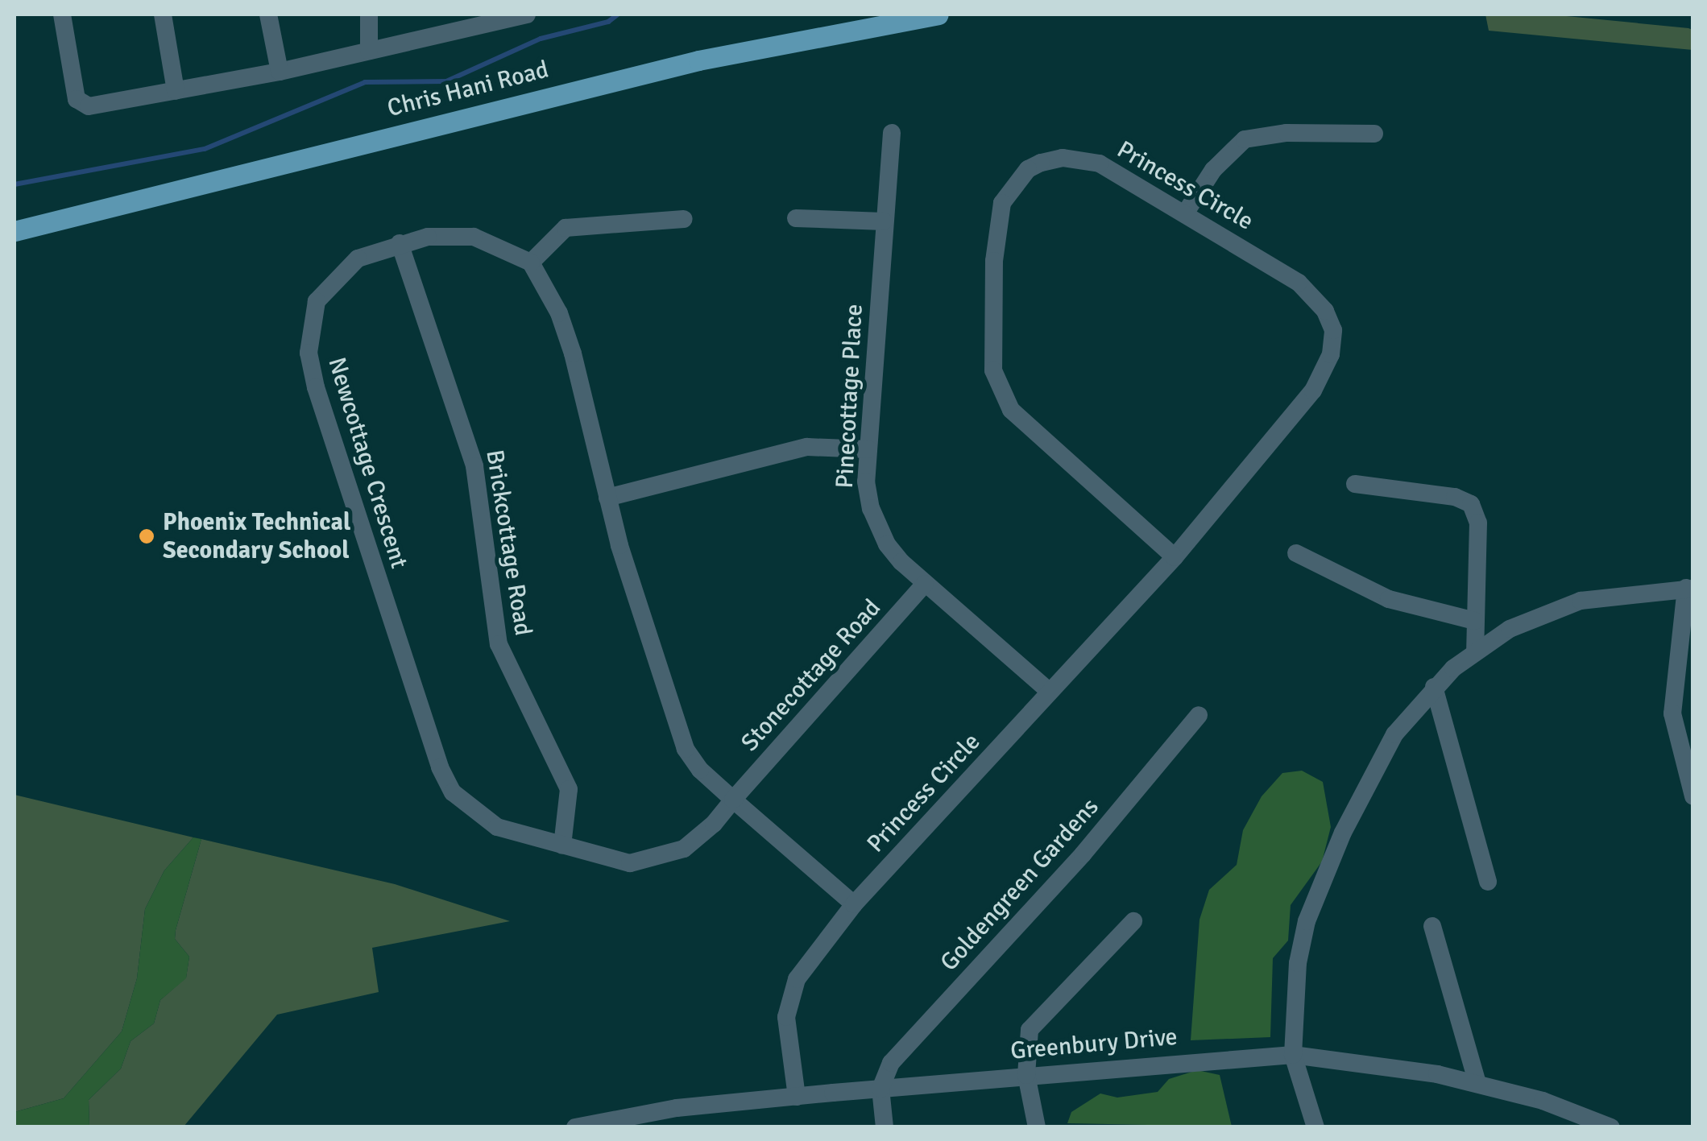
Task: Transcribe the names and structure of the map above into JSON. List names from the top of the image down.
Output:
{
  "streets": {
    "main road": ["Chris Hani Road"],
    "street": [
      "Princess Circle",
      "Pinecottage Place",
      "Newcottage Crescent",
      "Brickcottage Road",
      "Stonecottage Road",
      "Goldengreen Gardens",
      "Greenbury Drive"
    ]
  },
  "crossings": [
    ["Princess Circle", "Pinecottage Place"],
    ["Princess Circle", "Greenbury Drive"],
    ["Pinecottage Place", "Stonecottage Road"],
    ["Newcottage Crescent", "Brickcottage Road"],
    ["Newcottage Crescent", "Stonecottage Road"],
    ["Goldengreen Gardens", "Greenbury Drive"]
  ],
  "places": ["Phoenix Technical Secondary School"]
}
